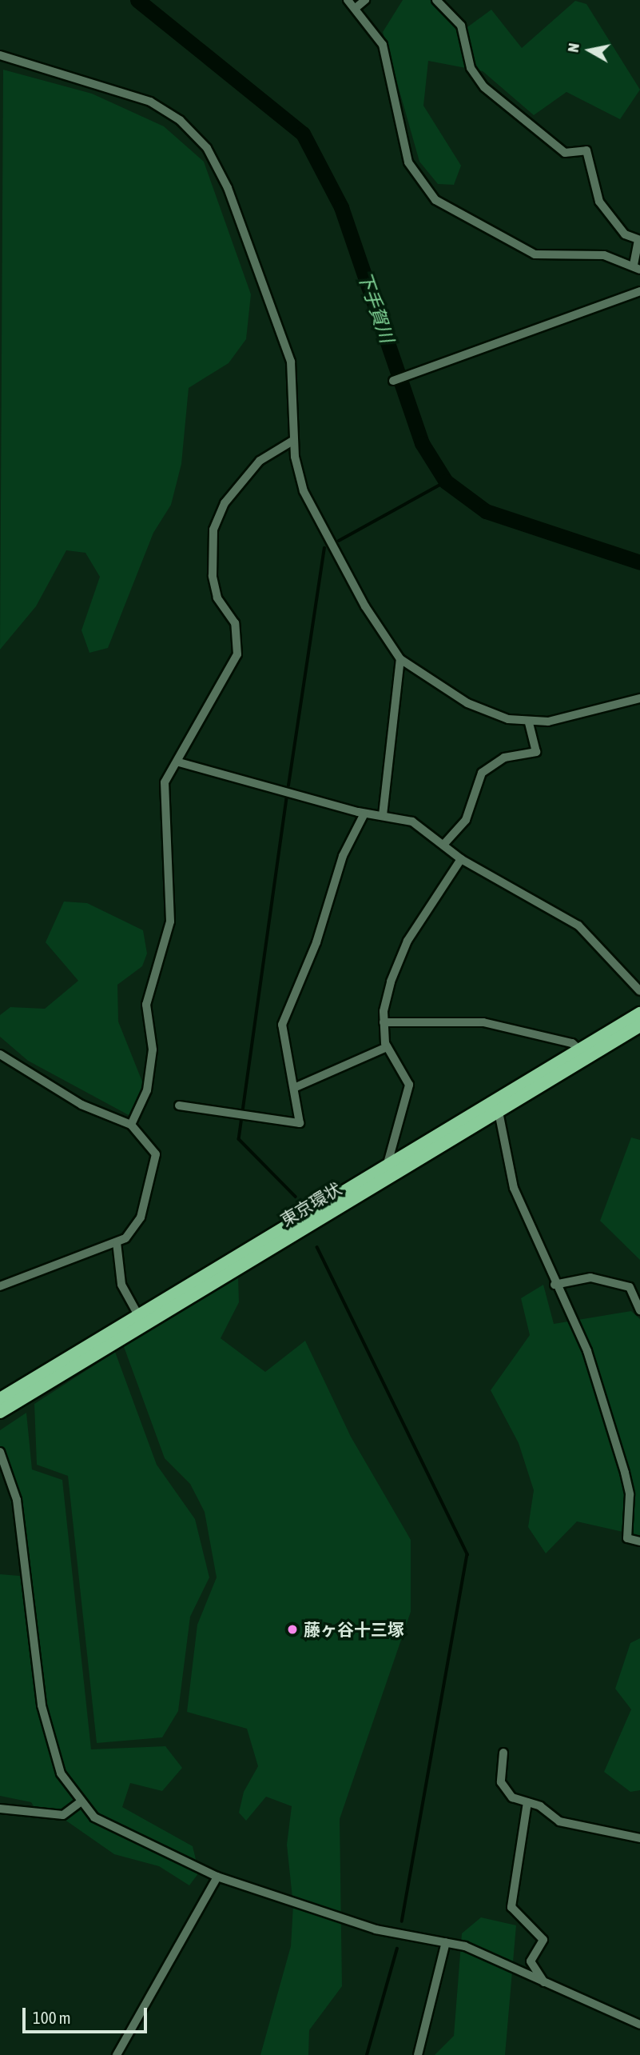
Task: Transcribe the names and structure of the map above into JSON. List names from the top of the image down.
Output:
{
  "streets": {
    "highway": ["東京環状"]
  },
  "water": ["下手賀川"],
  "places": ["藤ヶ谷十三塚"],
  "scale_bar": "100 m",
  "north": "left"
}
